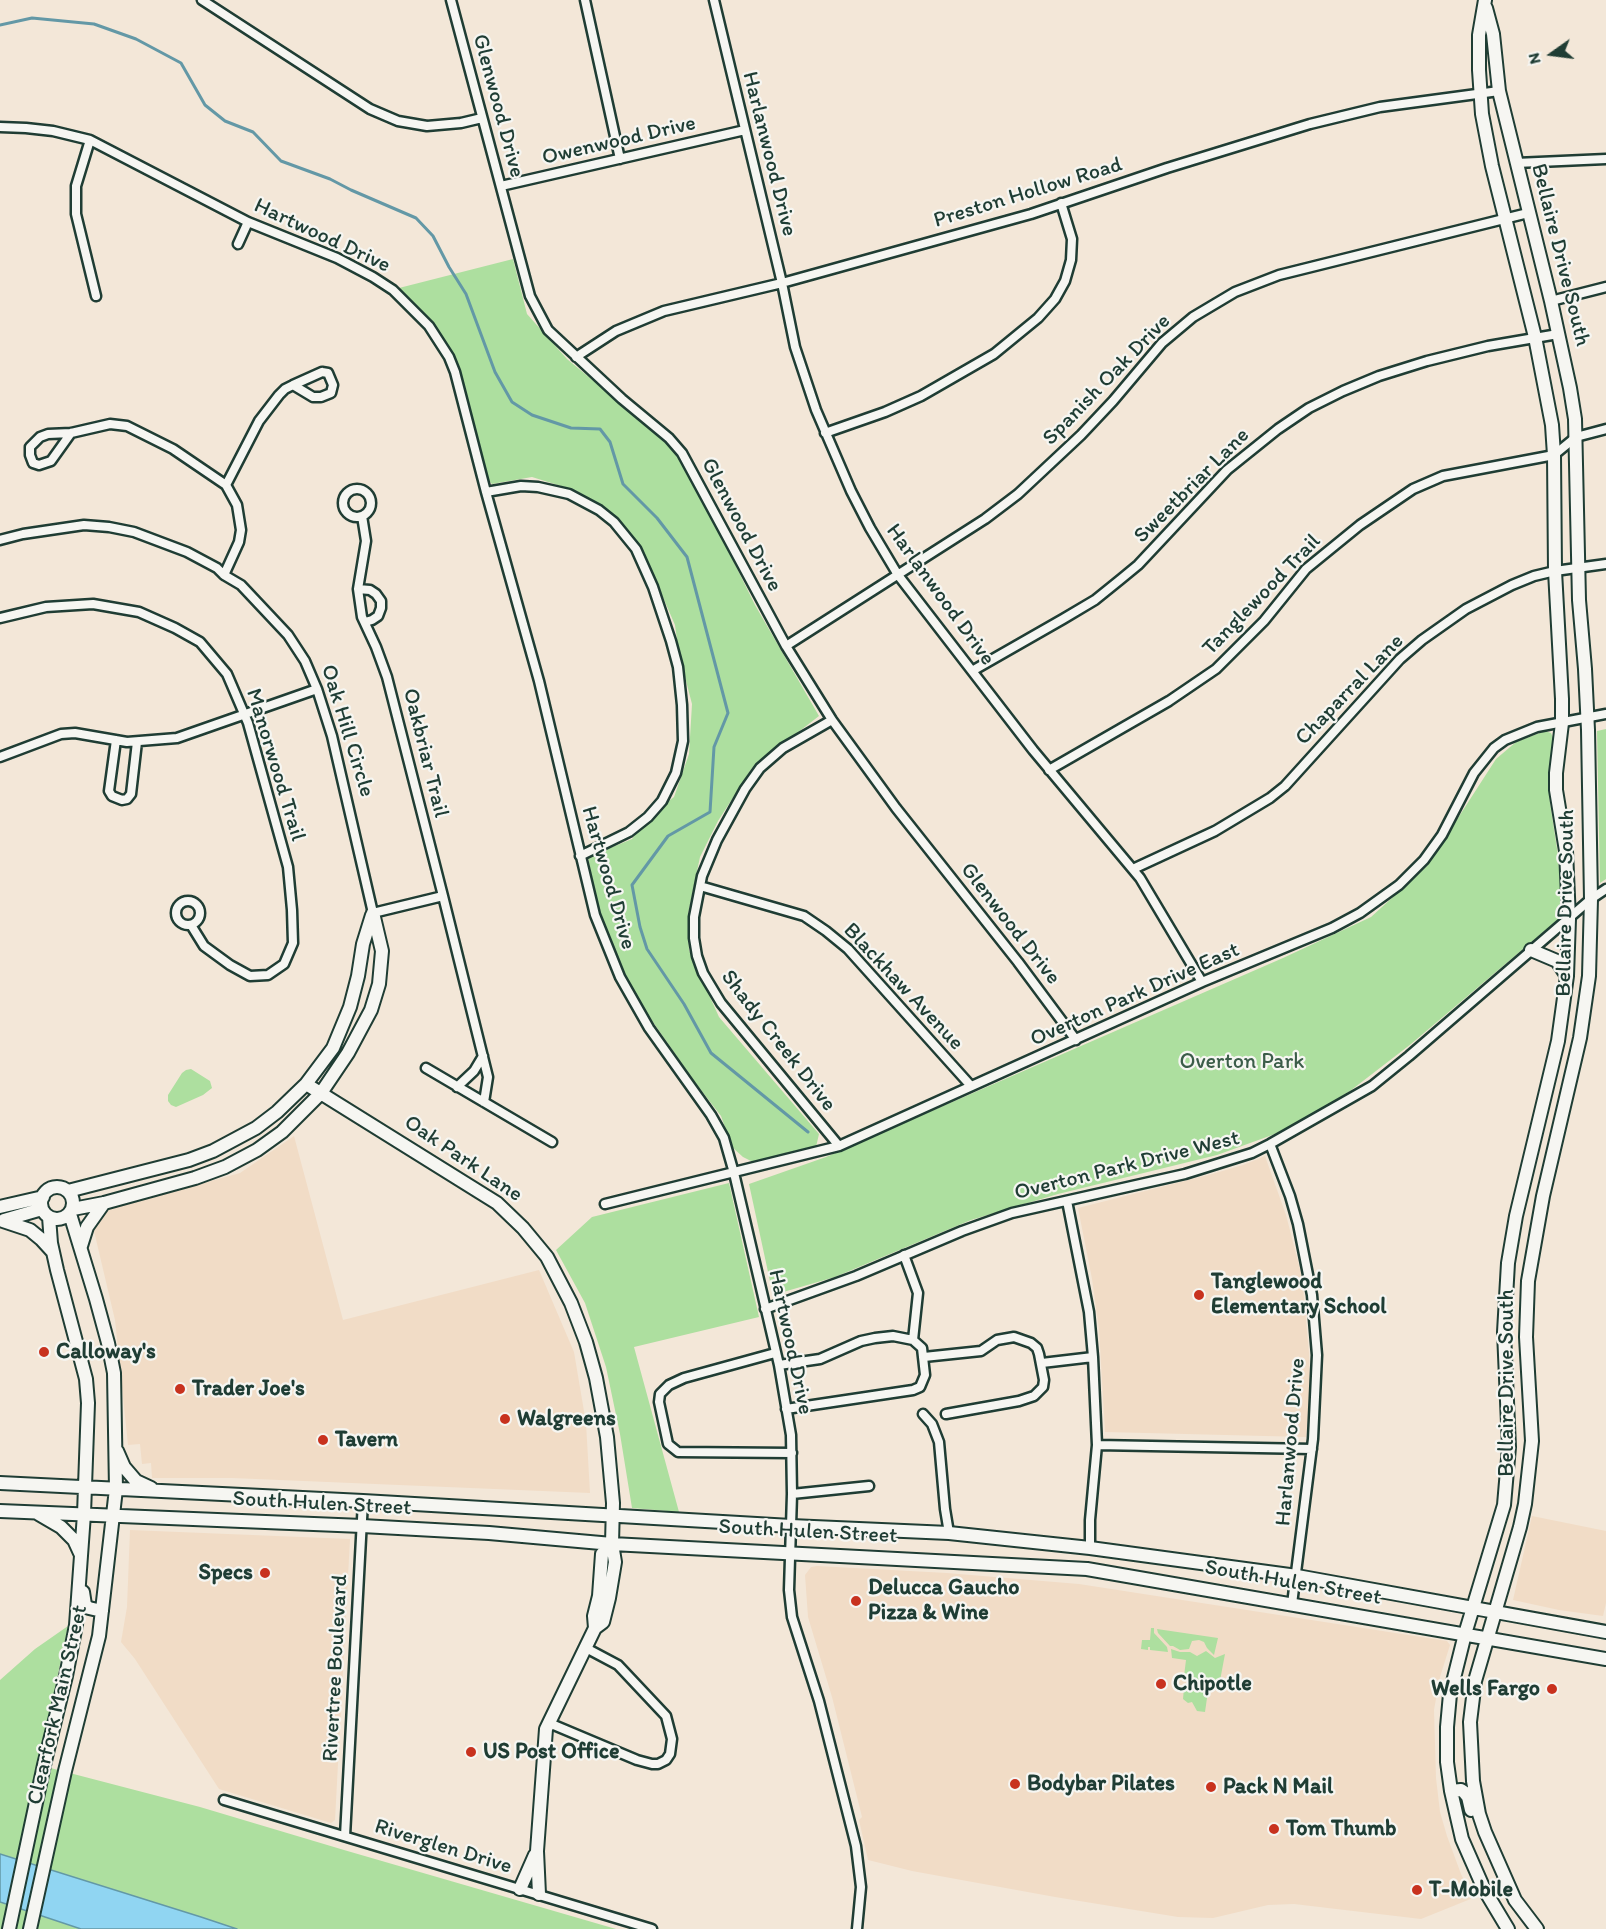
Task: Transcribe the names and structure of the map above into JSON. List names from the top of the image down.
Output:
{
  "streets": {
    "main road": [
      "Bellaire Drive South",
      "Oak Hill Circle",
      "Oak Park Lane",
      "South Hulen Street",
      "Clearfork Main Street"
    ],
    "street": [
      "Glenwood Drive",
      "Owenwood Drive",
      "Harlanwood Drive",
      "Preston Hollow Road",
      "Hartwood Drive",
      "Spanish Oak Drive",
      "Sweetbriar Lane",
      "Tanglewood Trail",
      "Chaparral Lane",
      "Oakbriar Trail",
      "Manorwood Trail",
      "Blackhaw Avenue",
      "Overton Park Drive East",
      "Shady Creek Drive",
      "Overton Park Drive West",
      "Rivertree Boulevard",
      "Riverglen Drive"
    ]
  },
  "crossings": [
    ["Glenwood Drive", "Owenwood Drive"],
    ["Glenwood Drive", "Preston Hollow Road"],
    ["Glenwood Drive", "Spanish Oak Drive"],
    ["Glenwood Drive", "Overton Park Drive East"],
    ["Glenwood Drive", "Shady Creek Drive"],
    ["Owenwood Drive", "Harlanwood Drive"],
    ["Harlanwood Drive", "Preston Hollow Road"],
    ["Harlanwood Drive", "Spanish Oak Drive"],
    ["Harlanwood Drive", "Sweetbriar Lane"],
    ["Harlanwood Drive", "Tanglewood Trail"],
    ["Harlanwood Drive", "Chaparral Lane"],
    ["Harlanwood Drive", "Overton Park Drive East"],
    ["Harlanwood Drive", "Overton Park Drive West"],
    ["Harlanwood Drive", "South Hulen Street"],
    ["Preston Hollow Road", "Bellaire Drive South"],
    ["Hartwood Drive", "Overton Park Drive East"],
    ["Hartwood Drive", "Overton Park Drive West"],
    ["Hartwood Drive", "South Hulen Street"],
    ["Bellaire Drive South", "Spanish Oak Drive"],
    ["Bellaire Drive South", "Sweetbriar Lane"],
    ["Bellaire Drive South", "Tanglewood Trail"],
    ["Bellaire Drive South", "Chaparral Lane"],
    ["Bellaire Drive South", "Overton Park Drive East"],
    ["Bellaire Drive South", "Overton Park Drive West"],
    ["Bellaire Drive South", "South Hulen Street"],
    ["Oak Hill Circle", "Oak Park Lane"],
    ["Oak Hill Circle", "Clearfork Main Street"],
    ["Blackhaw Avenue", "Overton Park Drive East"],
    ["Blackhaw Avenue", "Shady Creek Drive"],
    ["Overton Park Drive East", "Shady Creek Drive"],
    ["Oak Park Lane", "South Hulen Street"],
    ["Oak Park Lane", "Riverglen Drive"],
    ["South Hulen Street", "Rivertree Boulevard"],
    ["South Hulen Street", "Clearfork Main Street"],
    ["Rivertree Boulevard", "Riverglen Drive"]
  ],
  "parks": ["Overton Park"],
  "places": [
    "Tanglewood Elementary School",
    "Calloway's",
    "Trader Joe's",
    "Walgreens",
    "Tavern",
    "Specs",
    "Delucca Gaucho Pizza & Wine",
    "Chipotle",
    "Wells Fargo",
    "US Post Office",
    "Bodybar Pilates",
    "Pack N Mail",
    "Tom Thumb",
    "T-Mobile"
  ],
  "north": "left"
}
